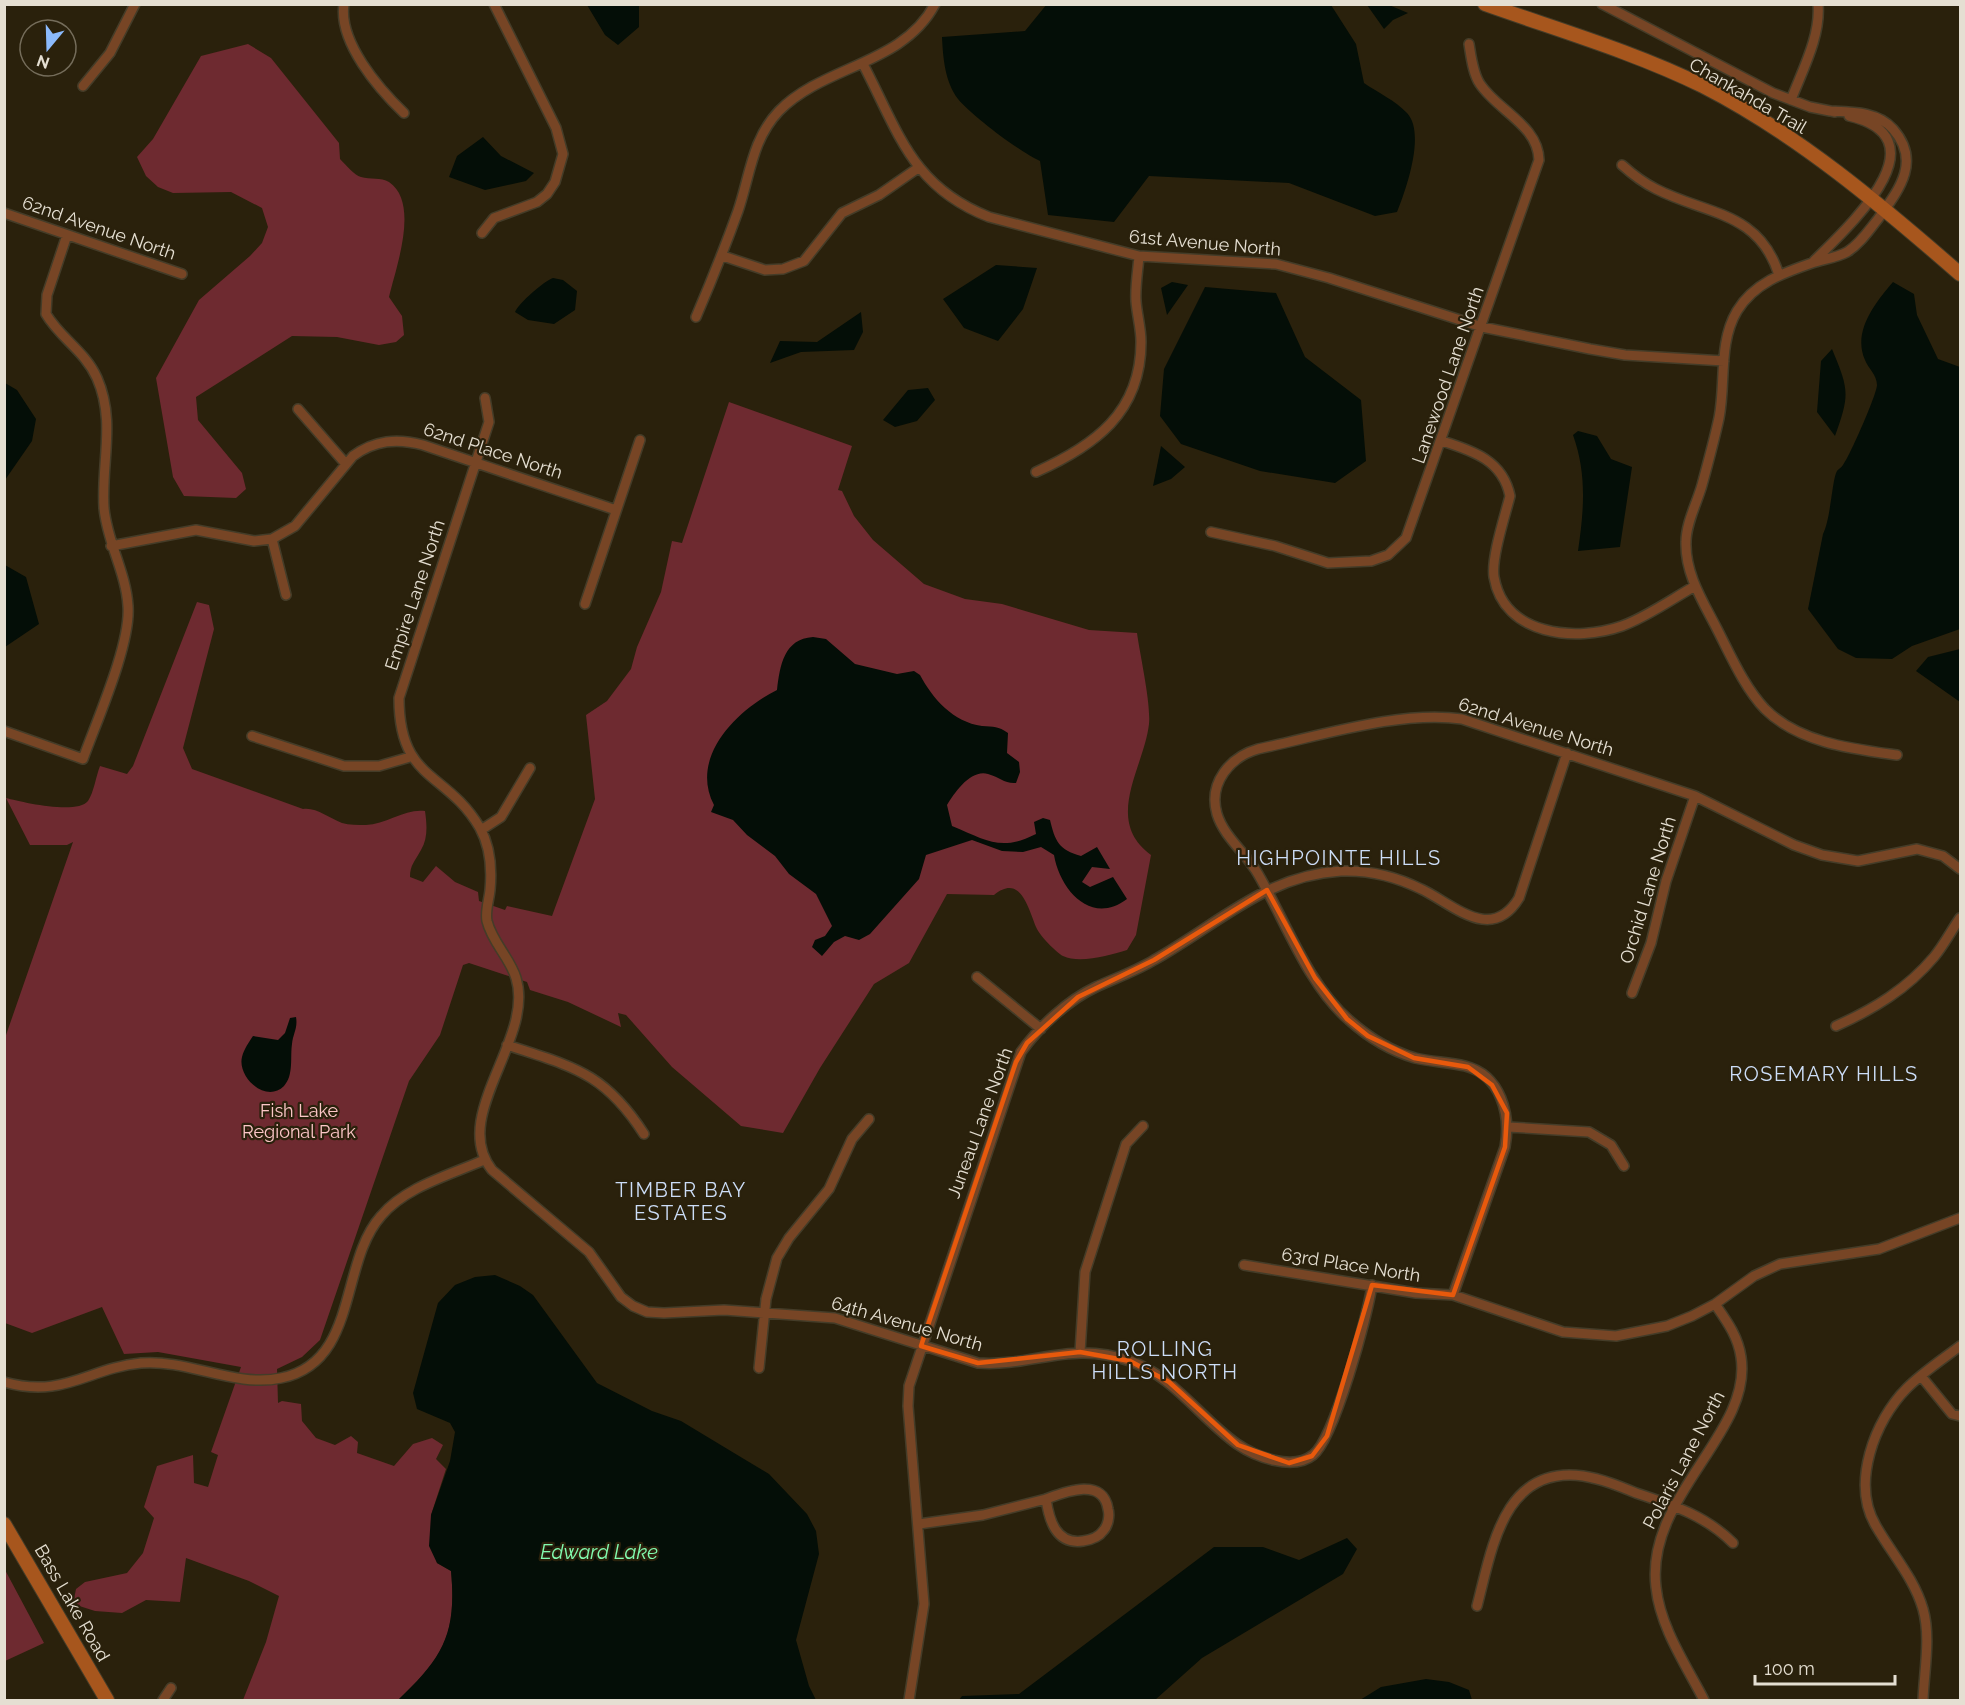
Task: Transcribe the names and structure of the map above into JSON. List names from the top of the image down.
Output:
{
  "streets": {
    "street": [
      "Chankahda Trail",
      "62nd Avenue North",
      "61st Avenue North",
      "Lanewood Lane North",
      "62nd Place North",
      "Empire Lane North",
      "Orchid Lane North",
      "Juneau Lane North",
      "63rd Place North",
      "64th Avenue North",
      "Polaris Lane North",
      "Bass Lake Road"
    ]
  },
  "crossings": [
    ["62nd Avenue North", "Orchid Lane North"],
    ["62nd Avenue North", "Juneau Lane North"],
    ["61st Avenue North", "Lanewood Lane North"],
    ["62nd Place North", "Empire Lane North"],
    ["Juneau Lane North", "64th Avenue North"],
    ["63rd Place North", "64th Avenue North"],
    ["63rd Place North", "Polaris Lane North"]
  ],
  "districts": [
    "HIGHPOINTE HILLS",
    "ROSEMARY HILLS",
    "TIMBER BAY ESTATES",
    "ROLLING HILLS NORTH"
  ],
  "water": ["Edward Lake"],
  "parks": ["Fish Lake Regional Park"],
  "scale_bar": "100 m",
  "north": "bottom"
}
